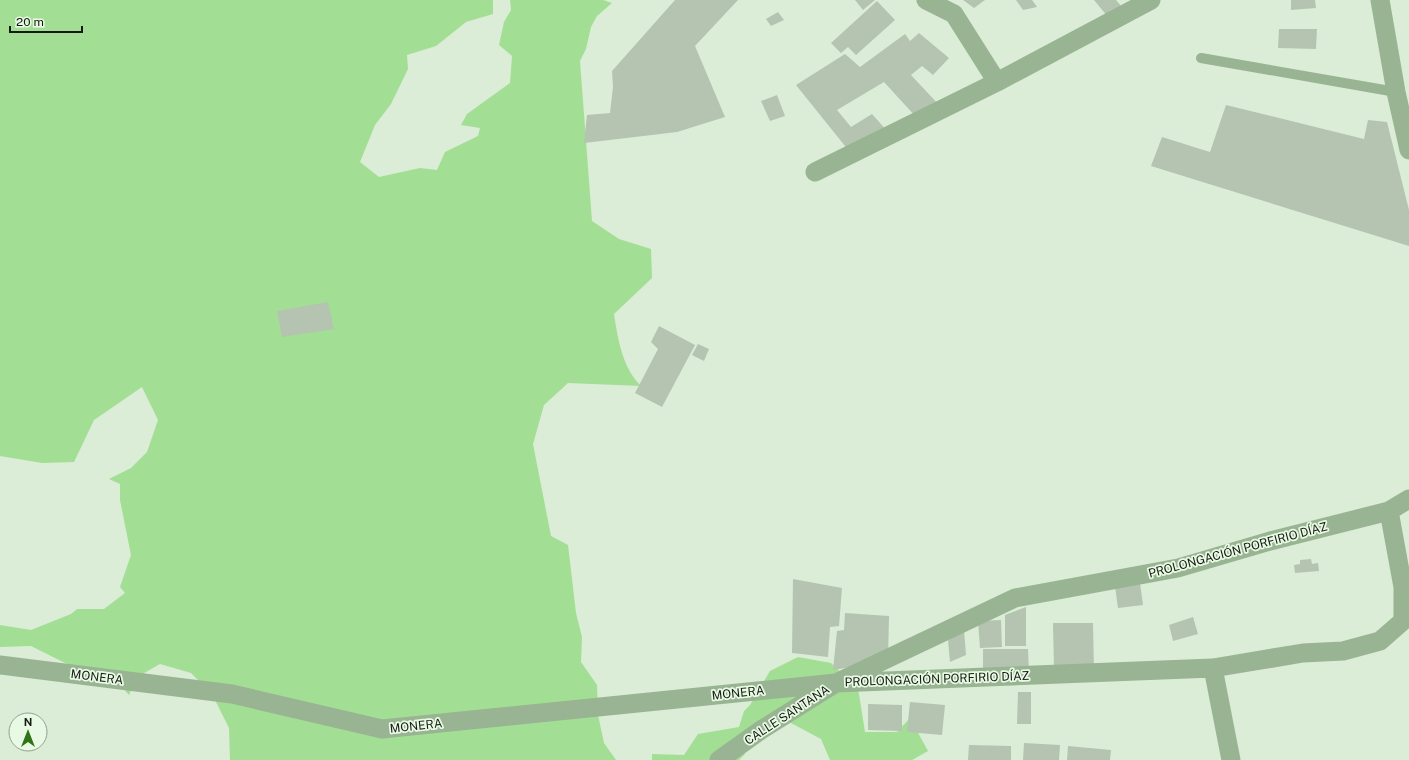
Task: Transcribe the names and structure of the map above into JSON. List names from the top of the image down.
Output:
{
  "streets": {
    "street": ["PROLONGACIÓN PORFIRIO DÍAZ", "MONERA", "CALLE SANTANA"]
  },
  "crossings": [
    ["PROLONGACIÓN PORFIRIO DÍAZ", "MONERA"],
    ["PROLONGACIÓN PORFIRIO DÍAZ", "CALLE SANTANA"],
    ["MONERA", "CALLE SANTANA"]
  ],
  "scale_bar": "20 m",
  "north": "top"
}
